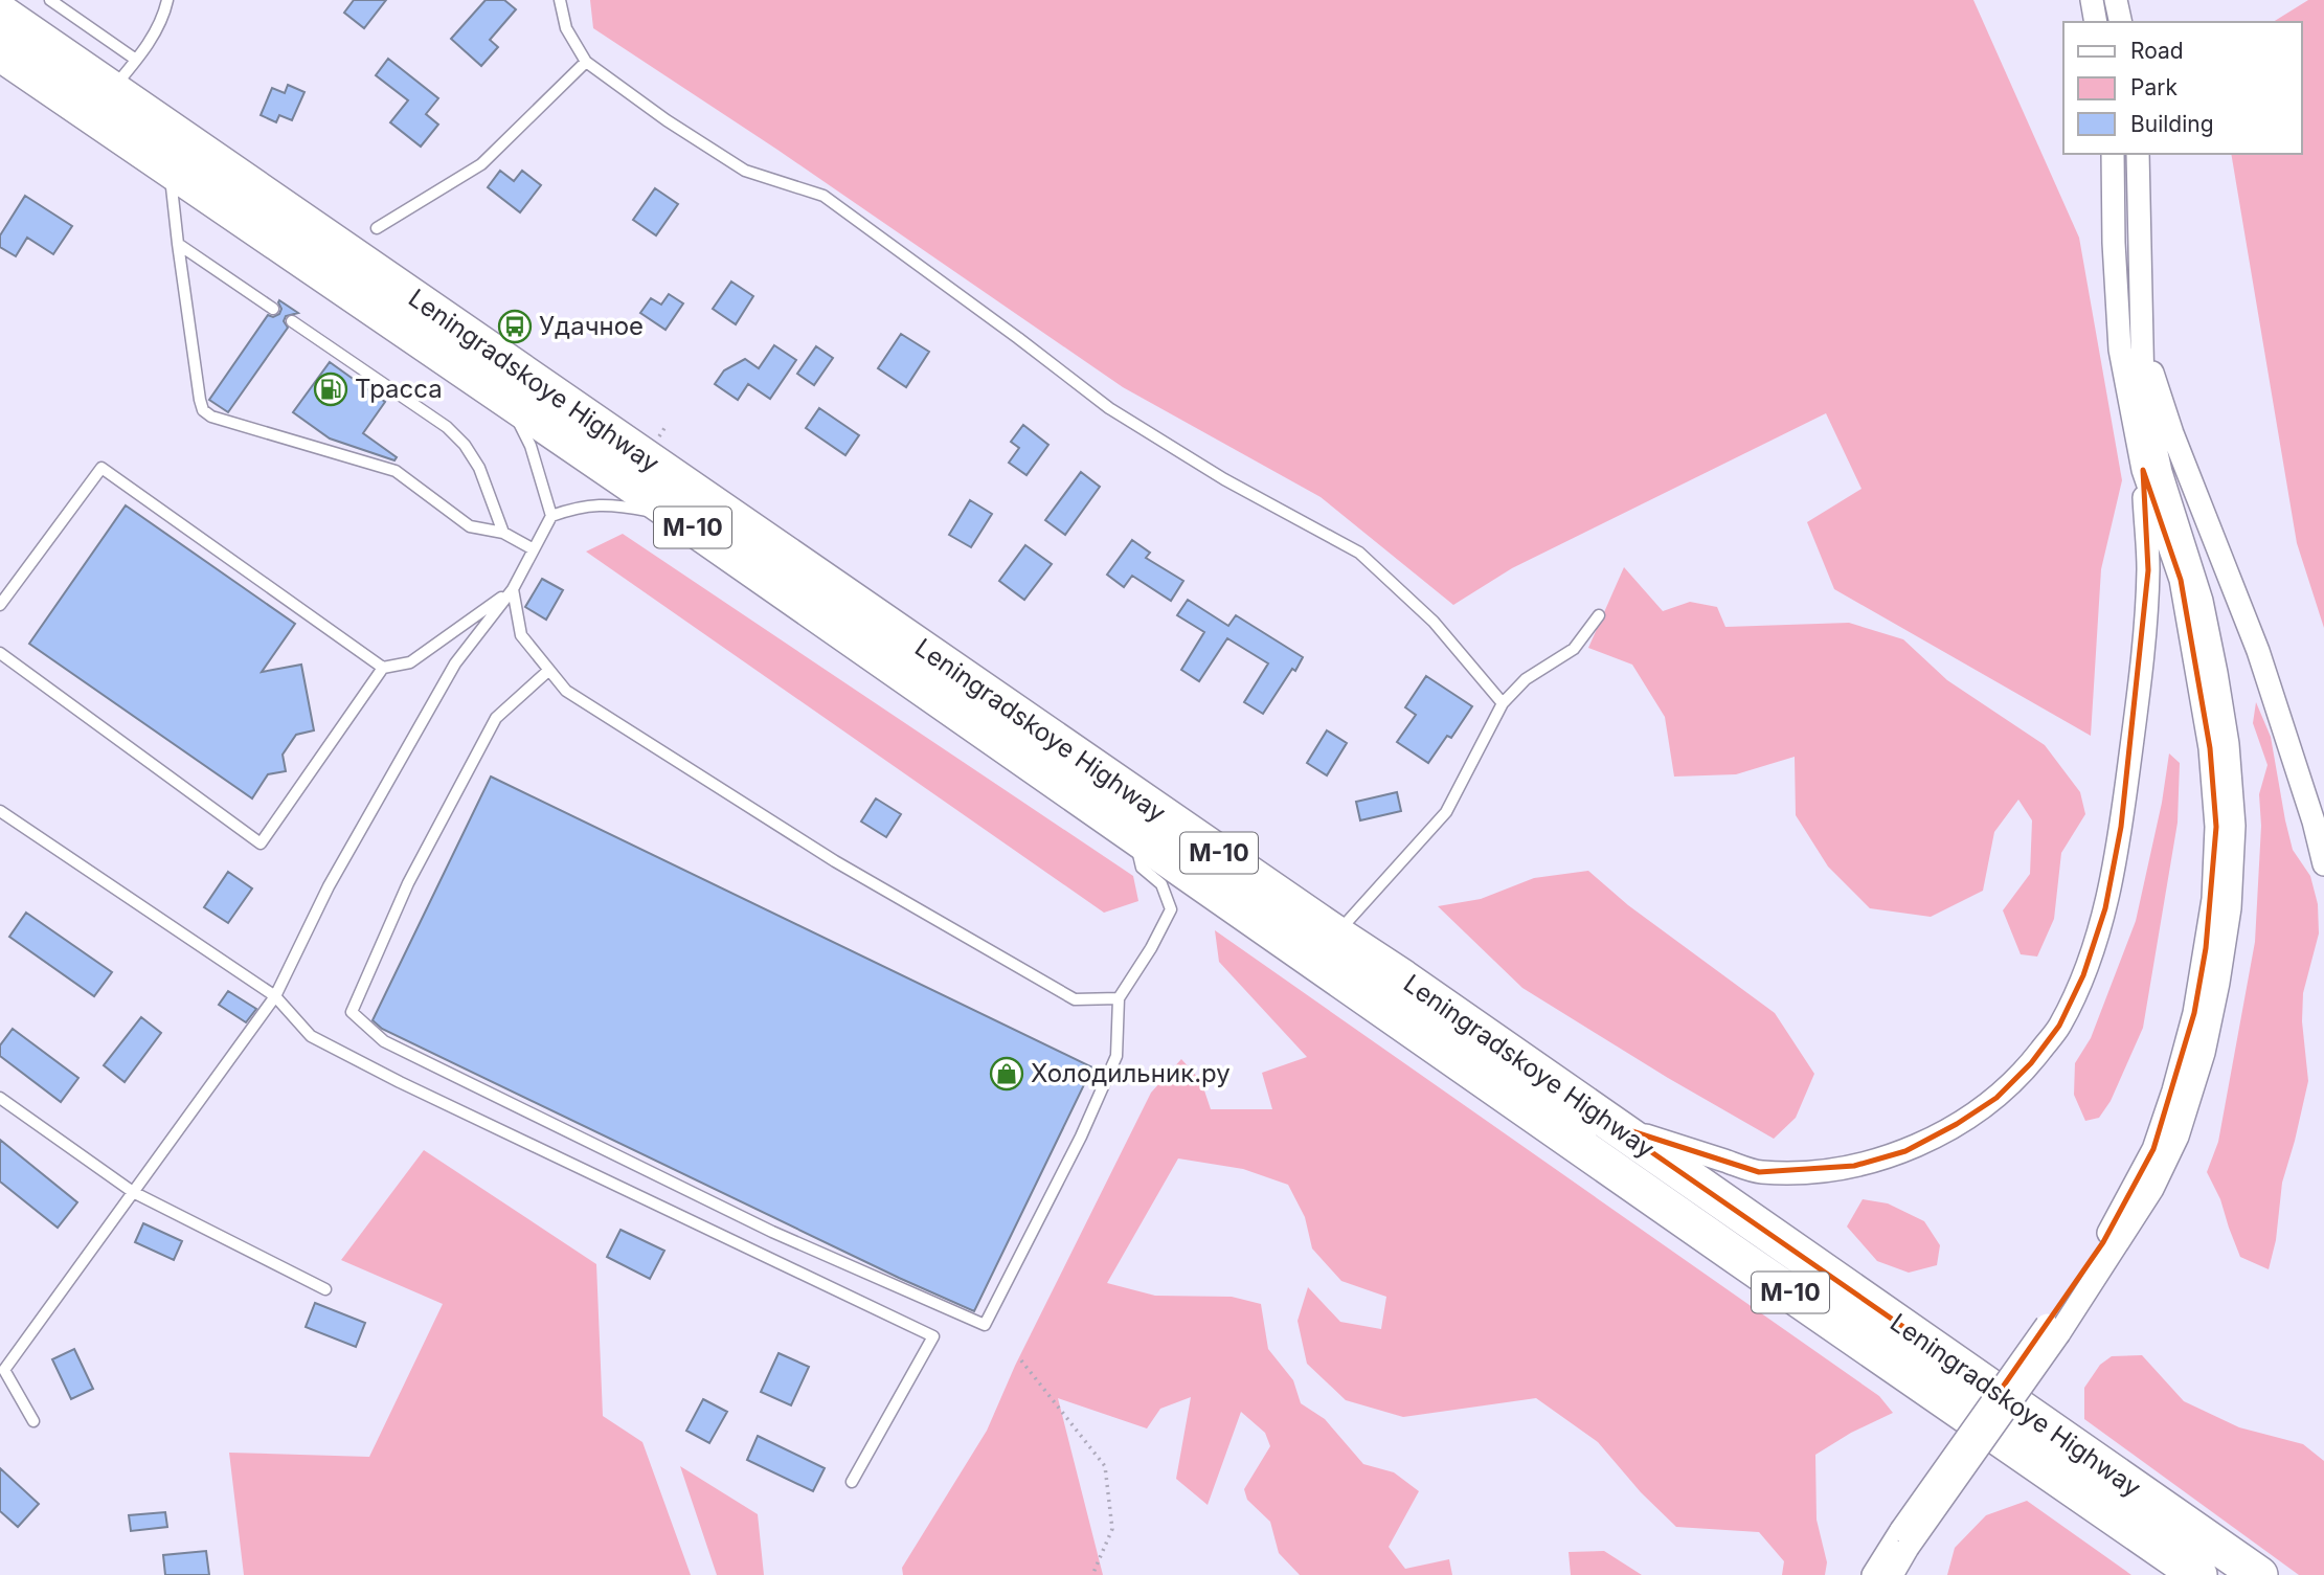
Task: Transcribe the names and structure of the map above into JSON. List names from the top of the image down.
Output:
{
  "streets": {
    "highway": ["Leningradskoye Highway", "М-10"]
  },
  "places": {
    "bus stop": ["Удачное"],
    "fuel station": ["Трасса"],
    "shop": ["Холодильник.ру"]
  },
  "legend": ["Road", "Park", "Building"]
}
